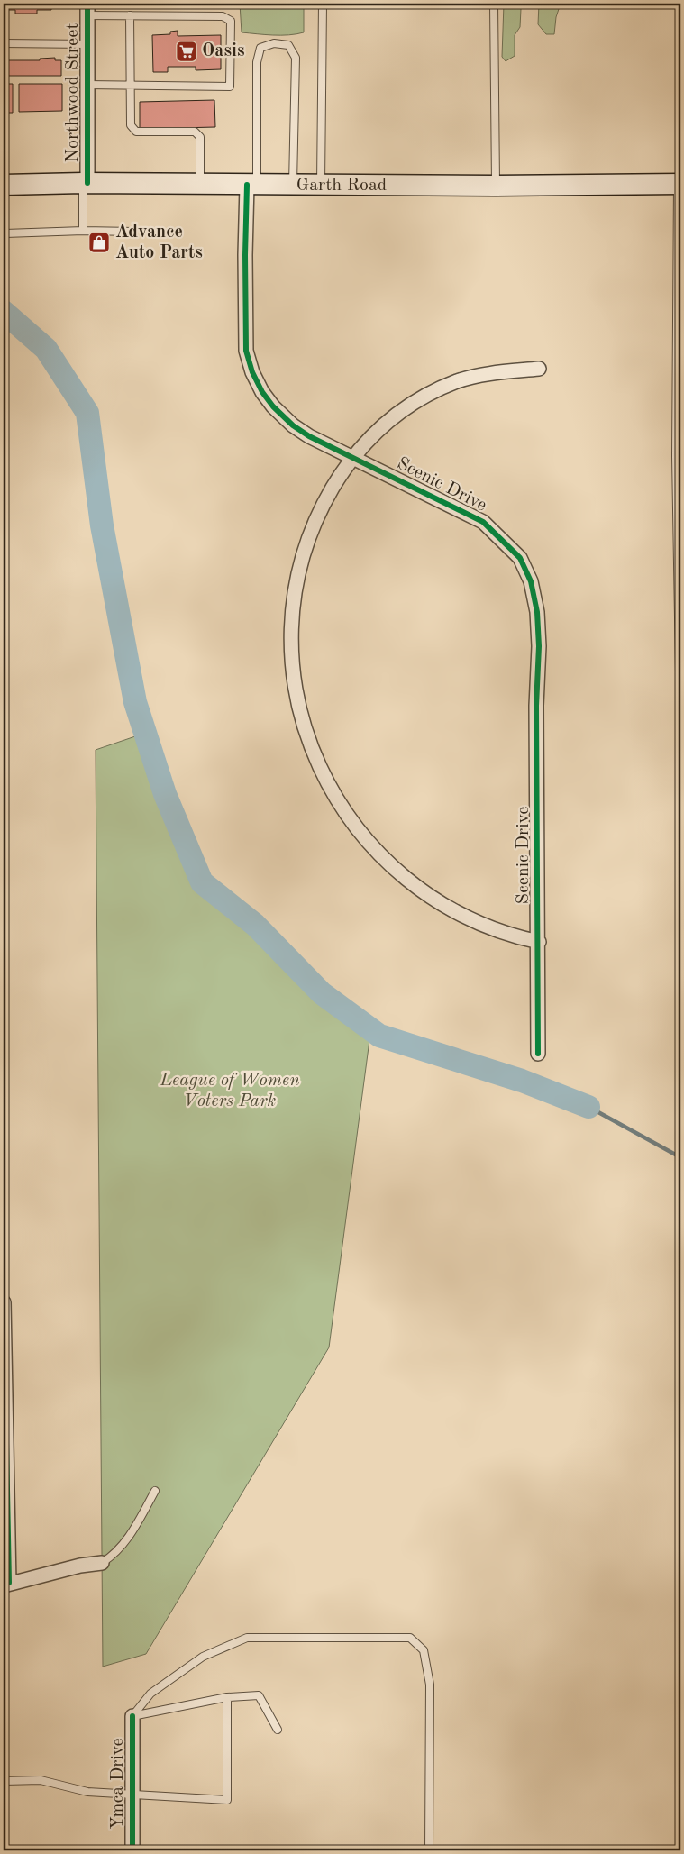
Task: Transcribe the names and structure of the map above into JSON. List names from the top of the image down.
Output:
{
  "streets": {
    "main road": ["Garth Road"],
    "street": ["Northwood Street", "Scenic Drive", "Ymca Drive"]
  },
  "crossings": [
    ["Northwood Street", "Garth Road"],
    ["Garth Road", "Scenic Drive"]
  ],
  "parks": ["League of Women Voters Park"],
  "places": {
    "supermarket": ["Oasis"],
    "shop": ["Advance Auto Parts"]
  }
}
